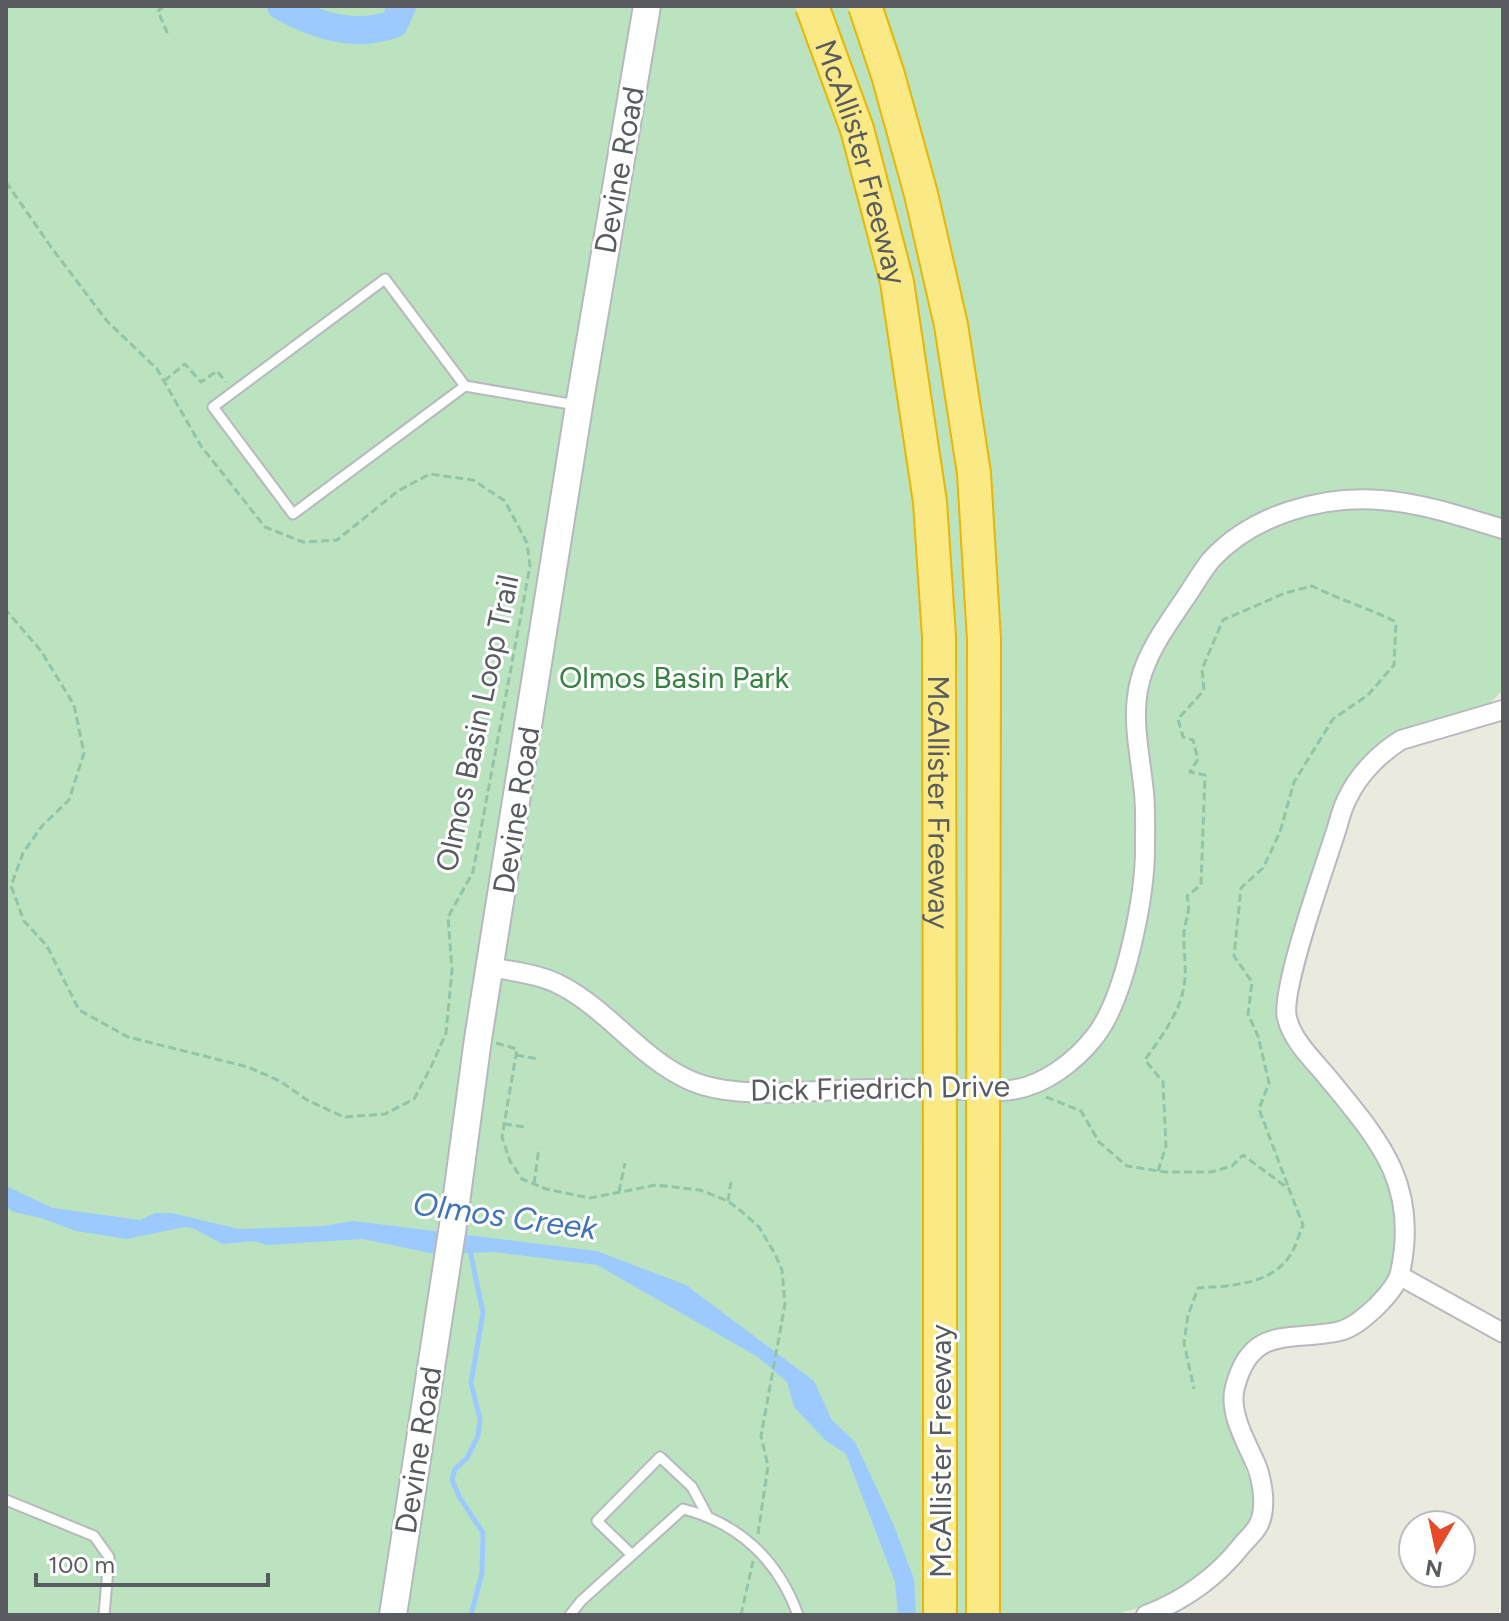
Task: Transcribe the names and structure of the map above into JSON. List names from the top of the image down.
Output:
{
  "streets": {
    "highway": ["McAllister Freeway"],
    "street": ["Devine Road", "Dick Friedrich Drive"],
    "path": ["Olmos Basin Loop Trail"]
  },
  "crossings": [
    ["Devine Road", "Dick Friedrich Drive"]
  ],
  "water": ["Olmos Creek"],
  "parks": ["Olmos Basin Park"],
  "scale_bar": "100 m",
  "north": "bottom"
}
